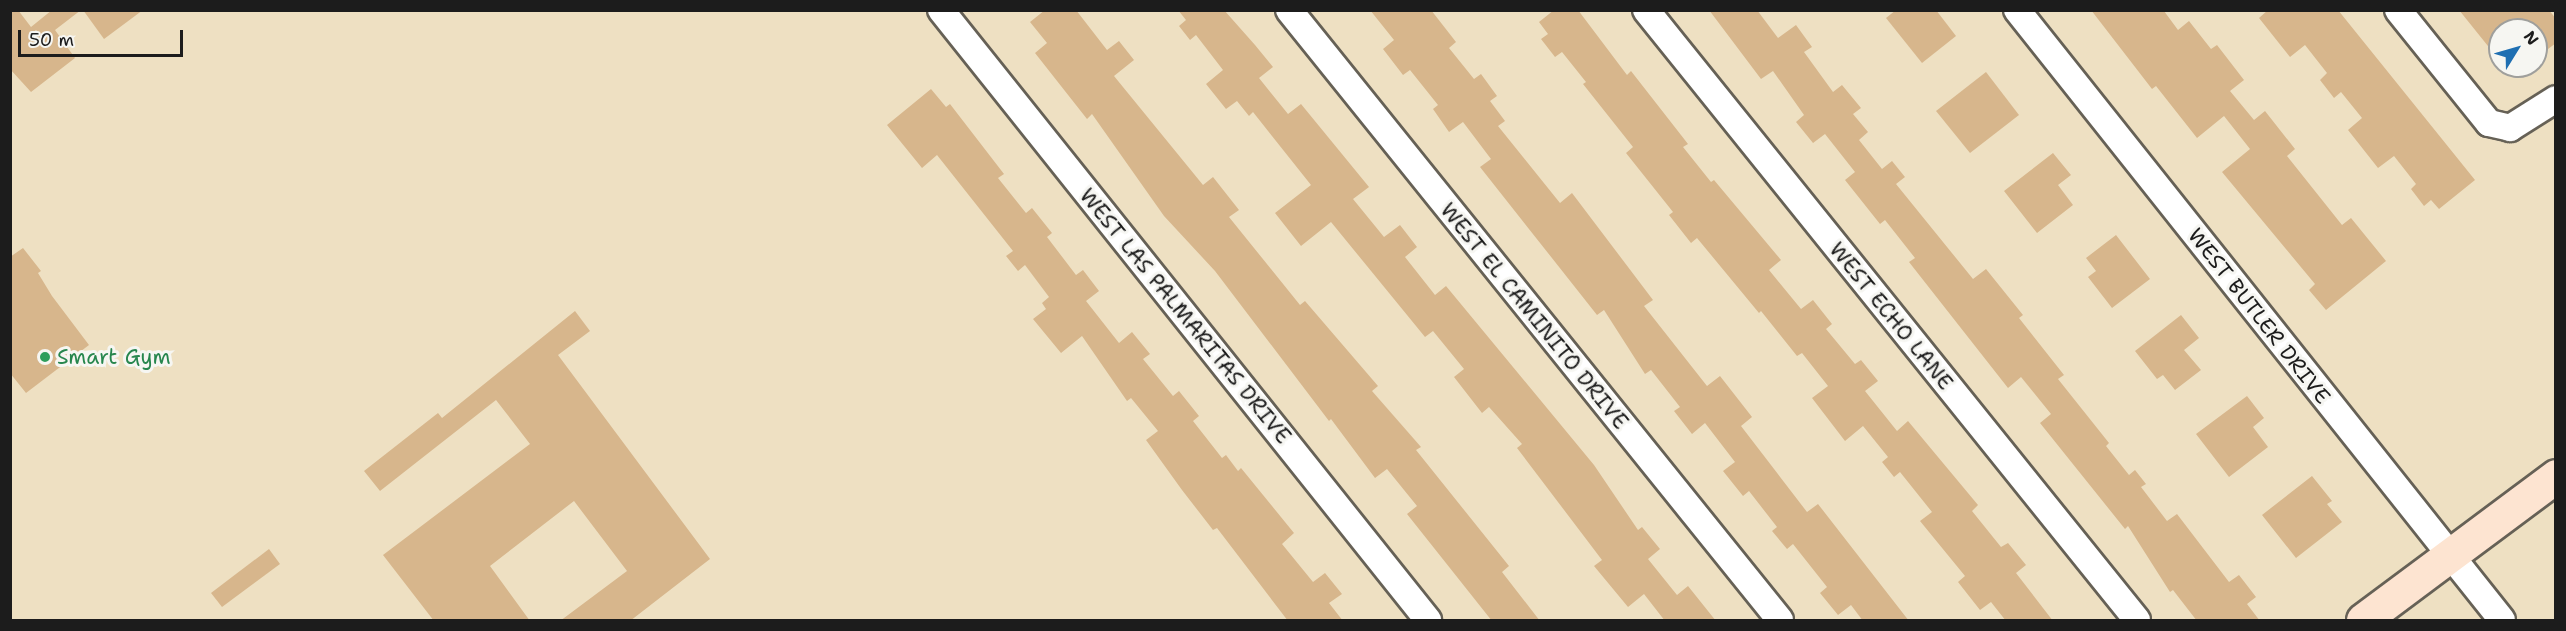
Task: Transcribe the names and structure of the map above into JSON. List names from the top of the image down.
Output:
{
  "streets": {
    "street": [
      "WEST LAS PALMARITAS DRIVE",
      "WEST EL CAMINITO DRIVE",
      "WEST ECHO LANE",
      "WEST BUTLER DRIVE"
    ]
  },
  "places": ["Smart Gym"],
  "scale_bar": "50 m",
  "north": "top right"
}
